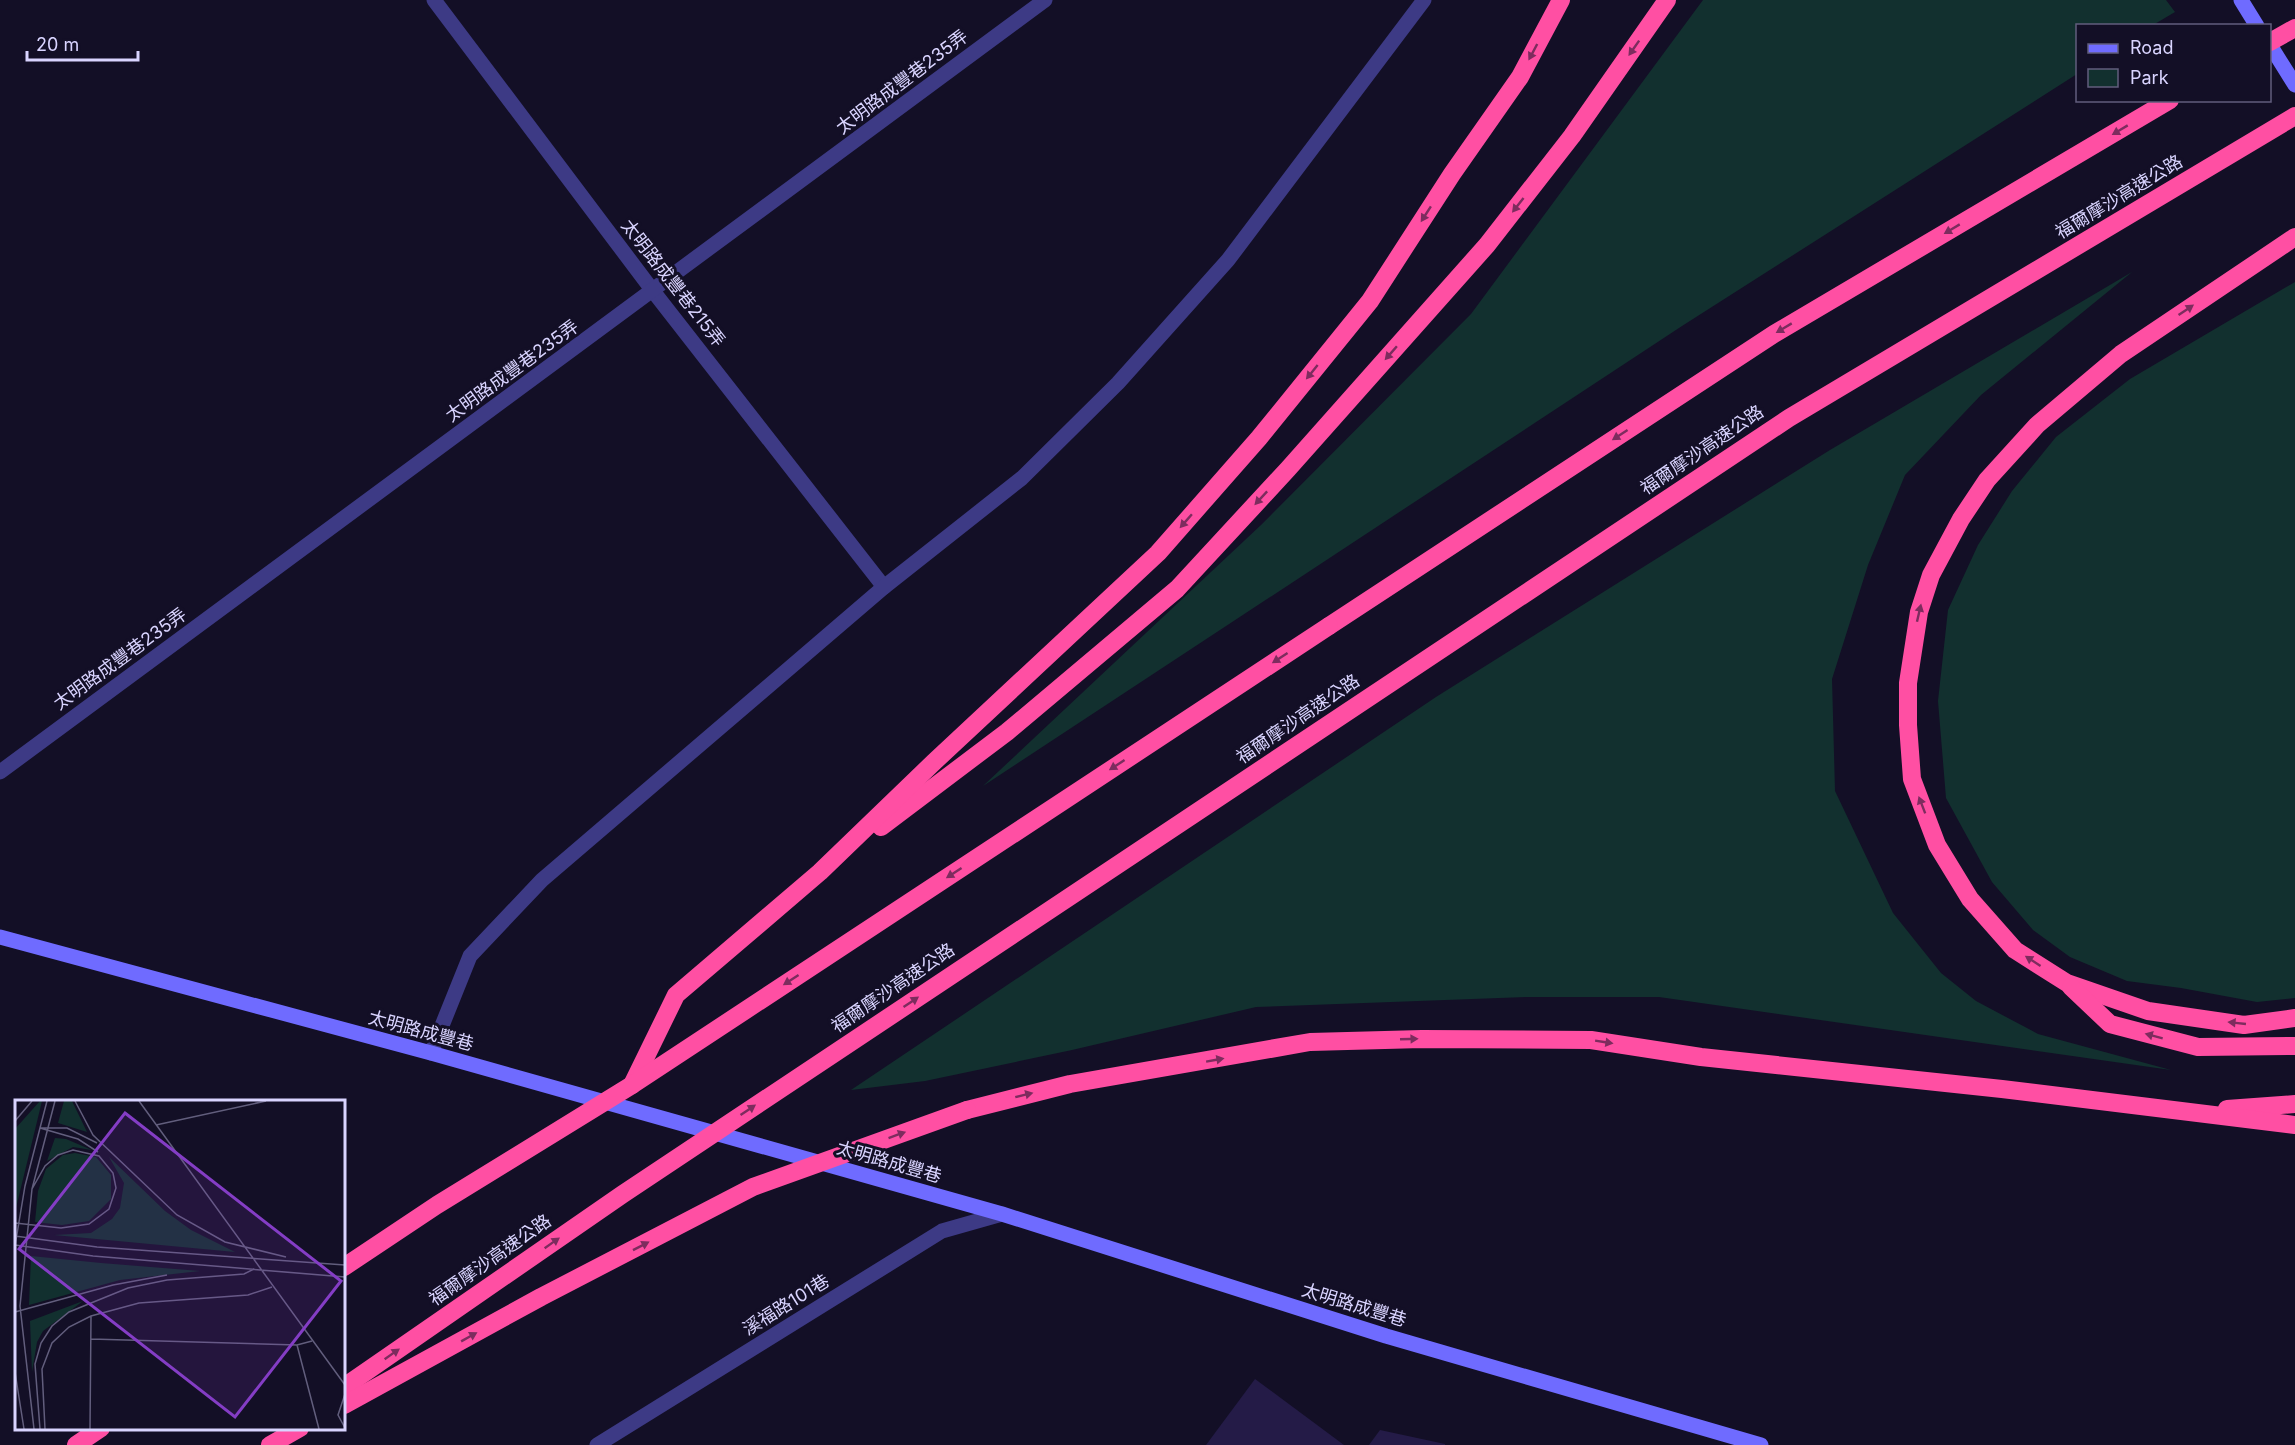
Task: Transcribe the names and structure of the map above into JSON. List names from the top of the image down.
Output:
{
  "streets": {
    "highway": ["福爾摩沙高速公路"],
    "street": [
      "太明路成豐巷235弄",
      "太明路成豐巷215弄",
      "太明路成豐巷",
      "溪福路101巷"
    ]
  },
  "crossings": [
    ["太明路成豐巷235弄", "太明路成豐巷215弄"],
    ["太明路成豐巷", "溪福路101巷"]
  ],
  "legend": ["Road", "Park"],
  "scale_bar": "20 m"
}
